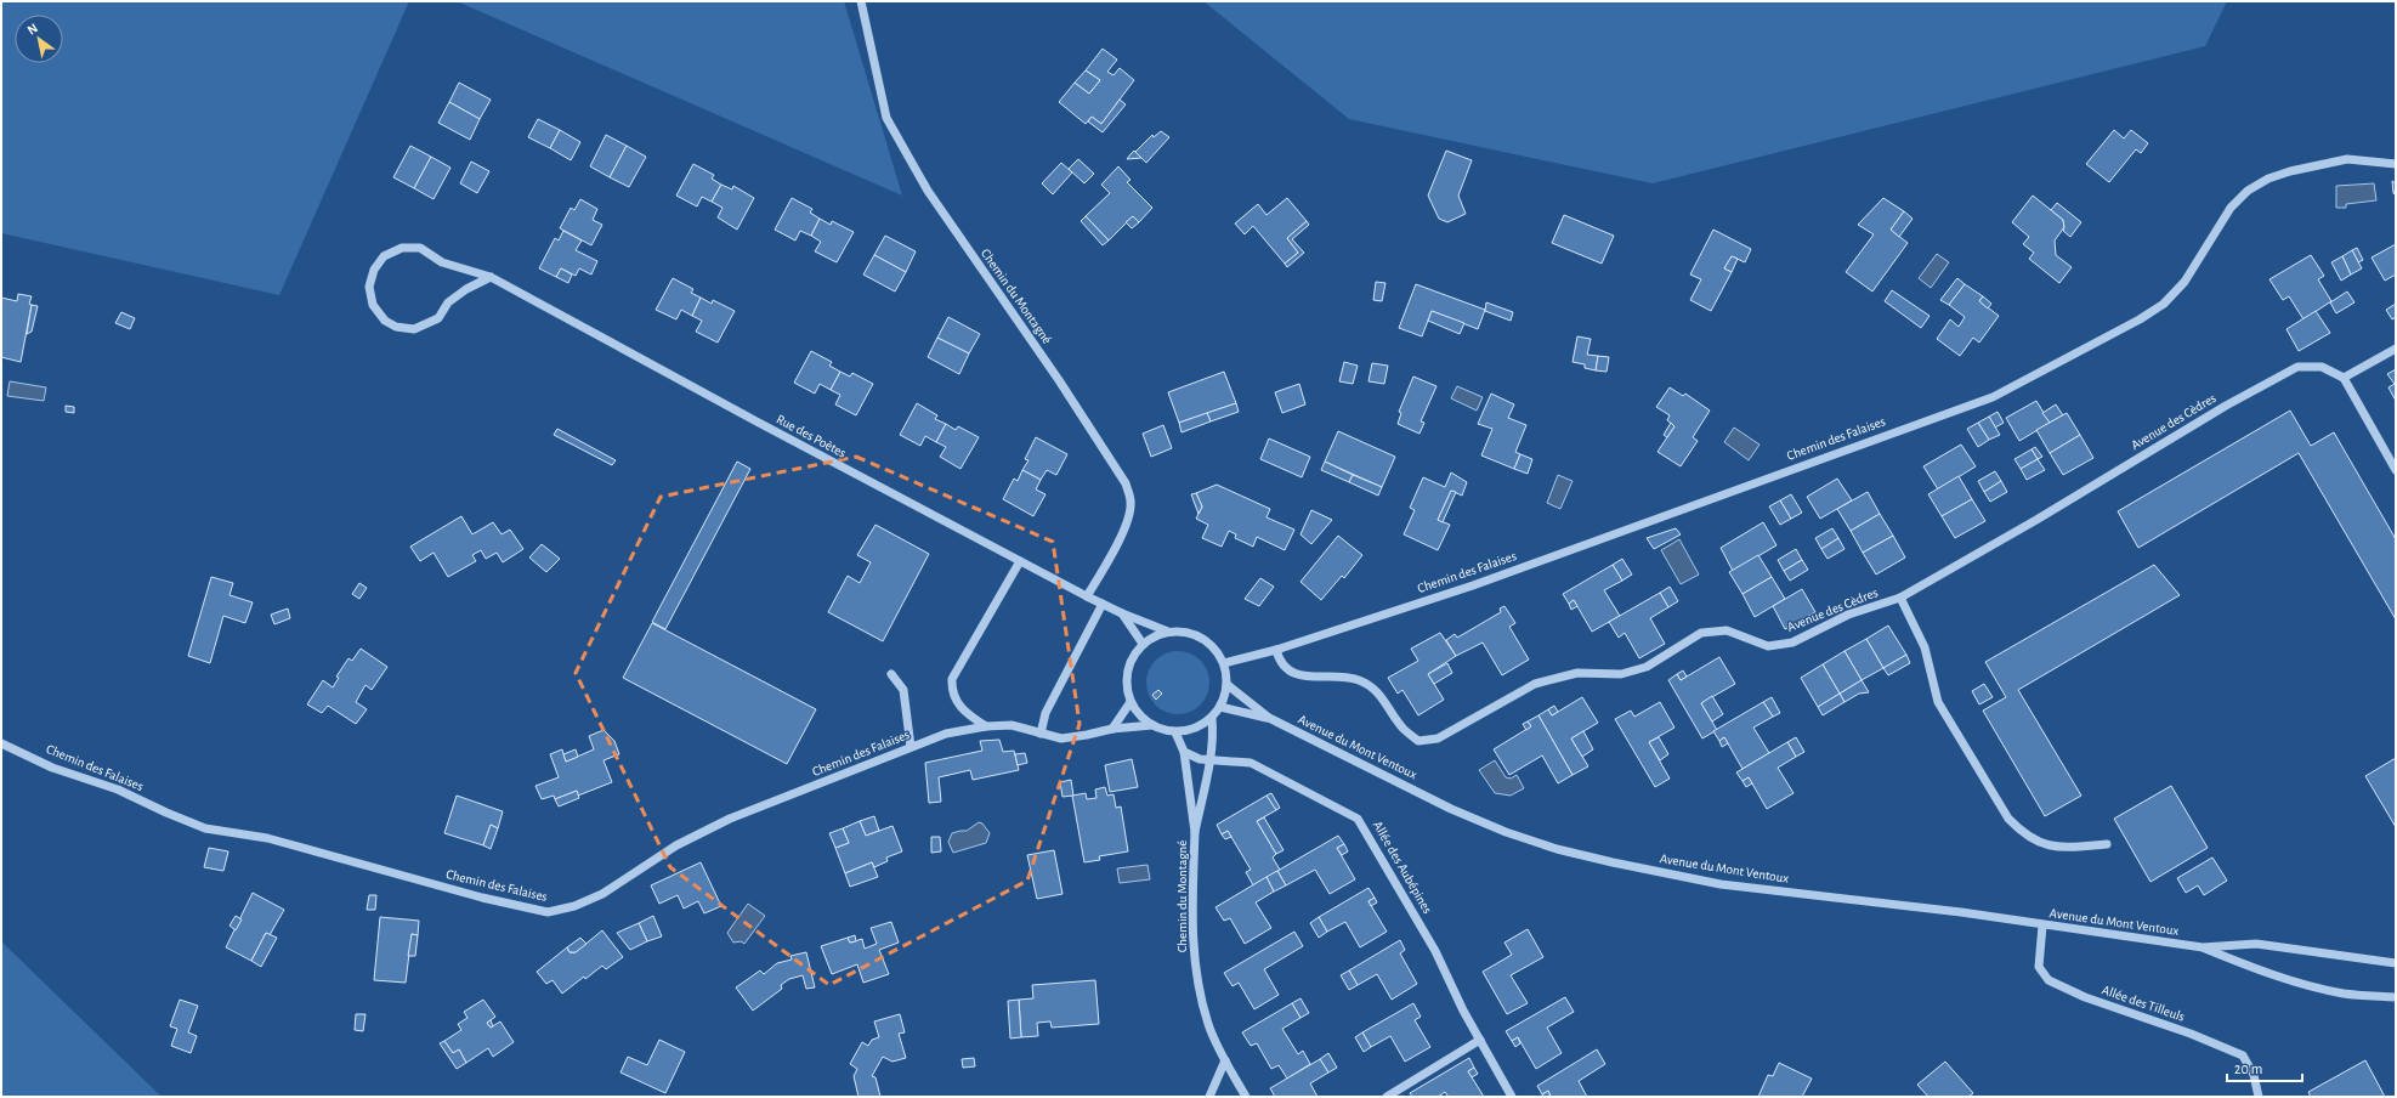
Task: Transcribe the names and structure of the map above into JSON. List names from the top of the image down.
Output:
{
  "streets": {
    "street": [
      "Chemin du Montagné",
      "Avenue des Cèdres",
      "Rue des Poètes",
      "Chemin des Falaises",
      "Avenue du Mont Ventoux",
      "Allée des Aubépines",
      "Allée des Tilleuls"
    ]
  },
  "crossings": [
    ["Chemin du Montagné", "Rue des Poètes"],
    ["Chemin du Montagné", "Chemin des Falaises"],
    ["Chemin du Montagné", "Avenue du Mont Ventoux"],
    ["Chemin du Montagné", "Allée des Aubépines"],
    ["Avenue des Cèdres", "Chemin des Falaises"],
    ["Rue des Poètes", "Chemin des Falaises"],
    ["Rue des Poètes", "Avenue du Mont Ventoux"],
    ["Chemin des Falaises", "Avenue du Mont Ventoux"],
    ["Avenue du Mont Ventoux", "Allée des Tilleuls"]
  ],
  "scale_bar": "20 m",
  "north": "top left"
}
